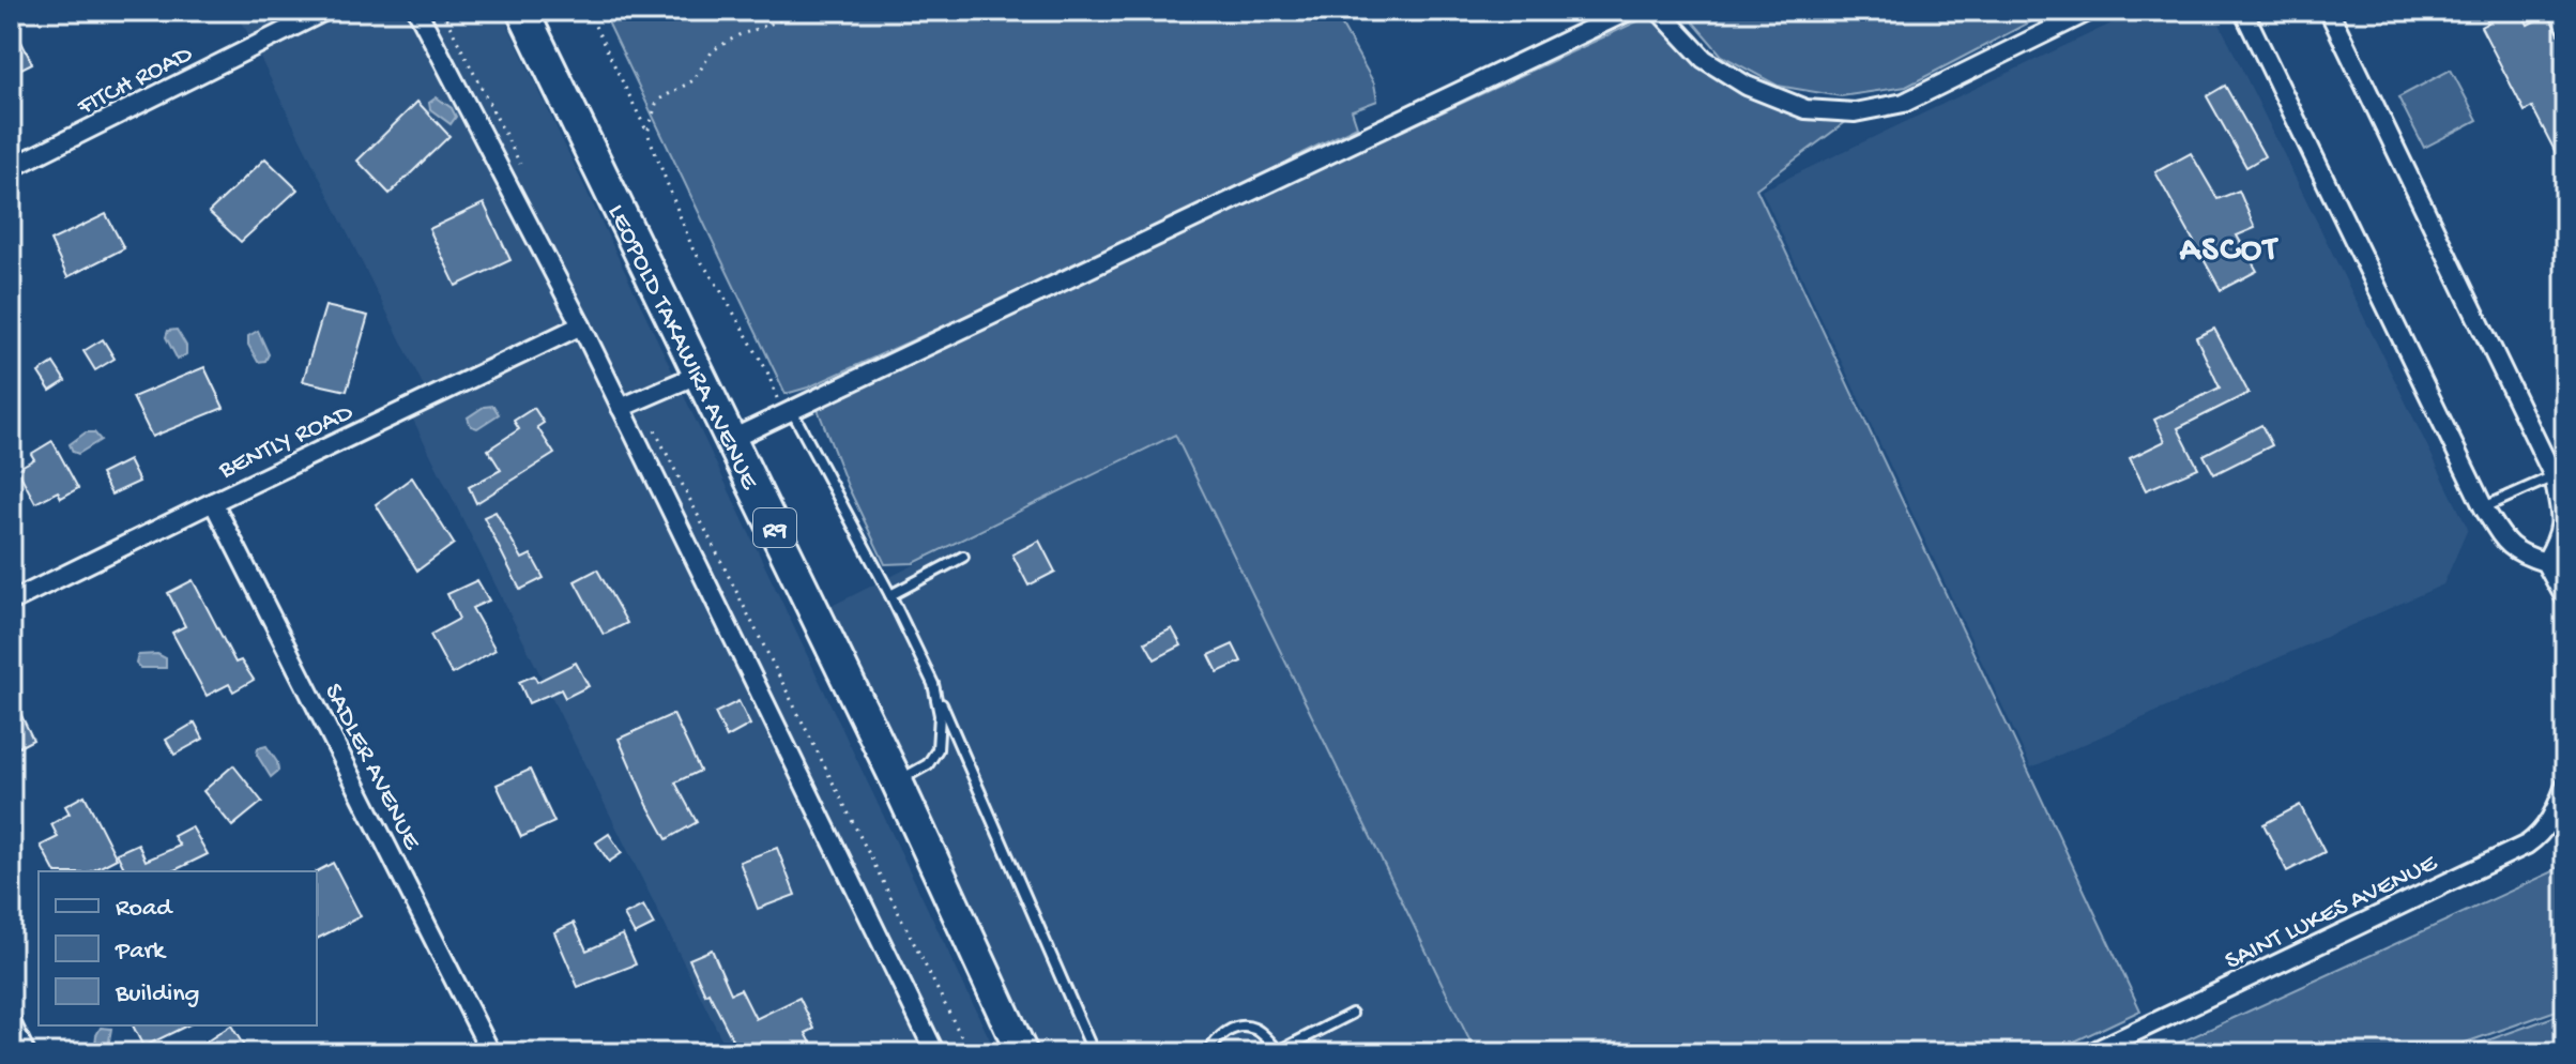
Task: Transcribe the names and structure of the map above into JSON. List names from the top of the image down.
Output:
{
  "streets": {
    "highway": ["LEOPOLD TAKAWIRA AVENUE", "R9"],
    "street": [
      "FITCH ROAD",
      "BENTLY ROAD",
      "SADLER AVENUE",
      "SAINT LUKES AVENUE"
    ]
  },
  "crossings": [
    ["BENTLY ROAD", "SADLER AVENUE"]
  ],
  "districts": ["ASCOT"],
  "legend": ["Road", "Park", "Building"]
}
